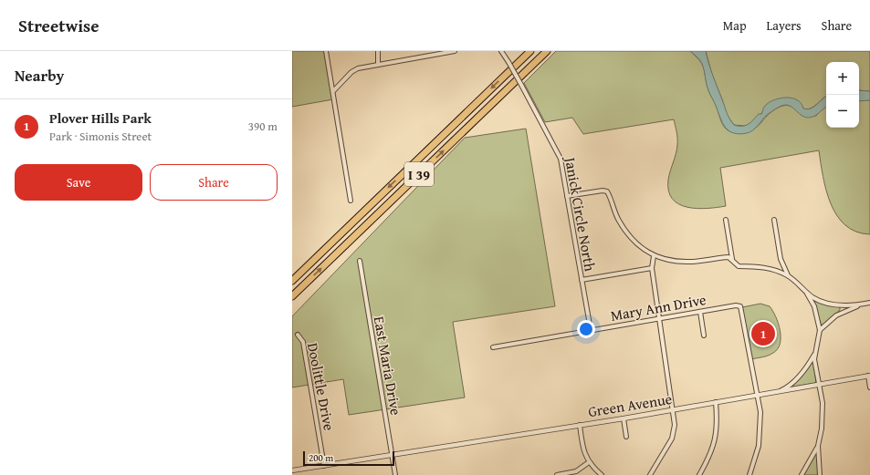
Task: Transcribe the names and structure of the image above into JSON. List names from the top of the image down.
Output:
{
  "streets": {
    "highway": ["I 39"],
    "street": [
      "Janick Circle North",
      "Mary Ann Drive",
      "East Maria Drive",
      "Doolittle Drive",
      "Green Avenue"
    ]
  },
  "crossings": [
    ["Janick Circle North", "Mary Ann Drive"],
    ["Mary Ann Drive", "Green Avenue"],
    ["East Maria Drive", "Green Avenue"],
    ["Doolittle Drive", "Green Avenue"]
  ],
  "scale_bar": "200 m",
  "page": {
    "header": "Streetwise",
    "nav": ["Map", "Layers", "Share"],
    "heading": "Nearby",
    "map_buttons": ["+", "−"],
    "list": [
      {
        "mark": "1",
        "name": "Plover Hills Park",
        "note": "Park · Simonis Street",
        "value": "390 m"
      }
    ],
    "buttons": ["Save", "Share"],
    "pins": "1",
    "scale": "200 m"
  }
}
